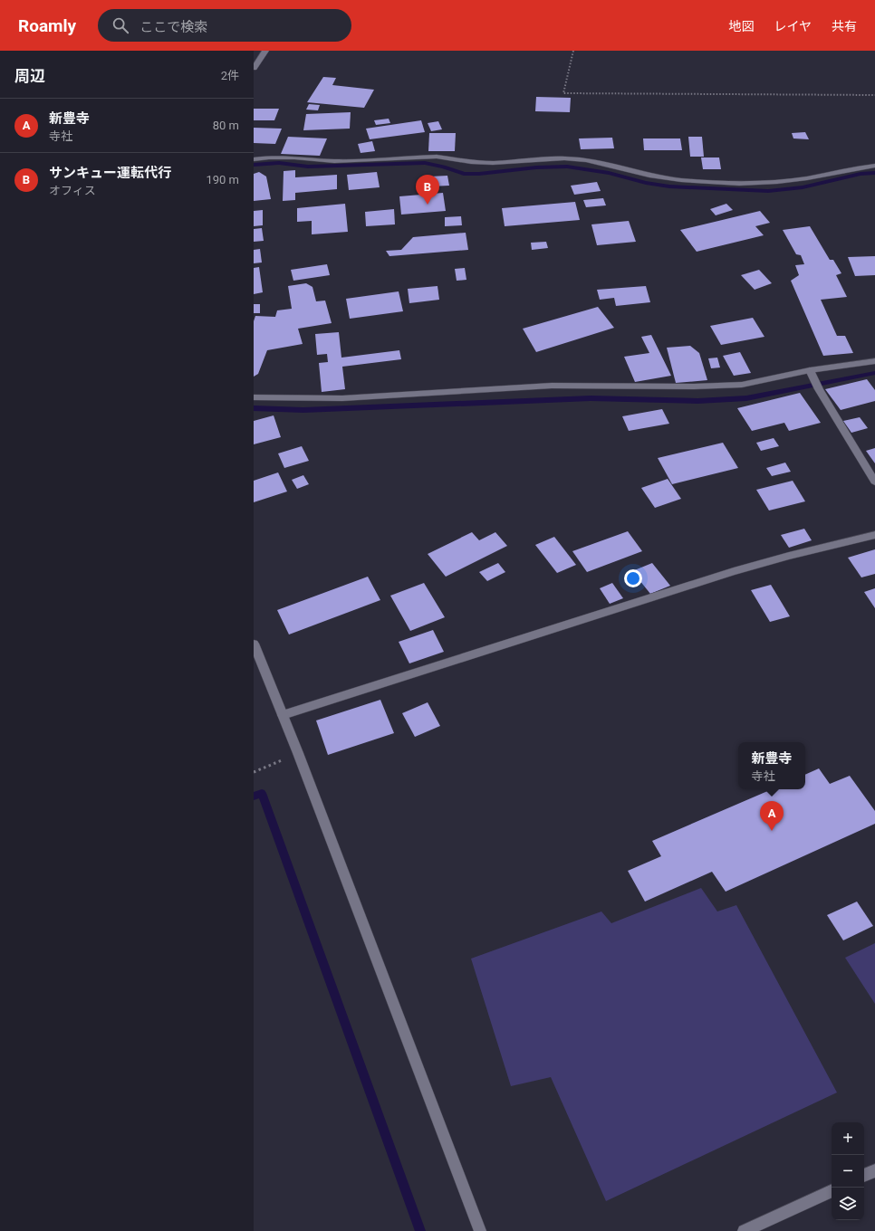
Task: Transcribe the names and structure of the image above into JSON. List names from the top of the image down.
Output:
{
  "page": {
    "header": "Roamly",
    "search": "ここで検索",
    "nav": ["地図", "レイヤ", "共有"],
    "heading": ["周辺", "2件"],
    "list": [
      {
        "mark": "A",
        "name": "新豊寺",
        "note": "寺社",
        "value": "80 m"
      },
      {
        "mark": "B",
        "name": "サンキュー運転代行",
        "note": "オフィス",
        "value": "190 m"
      }
    ],
    "pins": ["B", "A"],
    "popup": ["新豊寺", "寺社"],
    "map_buttons": ["+", "−"]
  }
}
